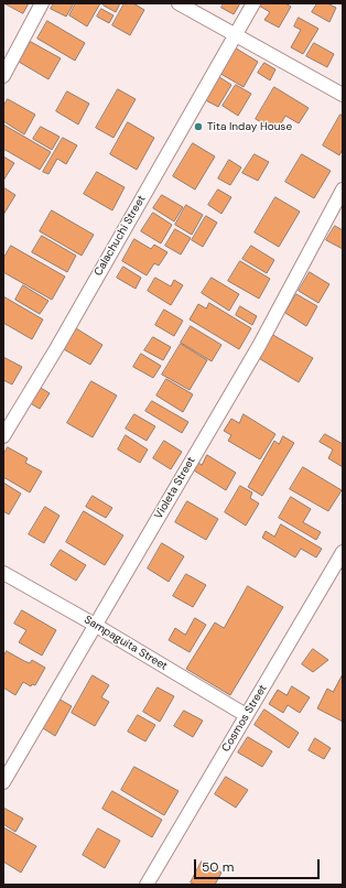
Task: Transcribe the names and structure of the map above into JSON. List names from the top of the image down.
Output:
{
  "streets": {
    "street": [
      "Calachuchi Street",
      "Violeta Street",
      "Sampaguita Street",
      "Cosmos Street"
    ]
  },
  "crossings": [
    ["Violeta Street", "Sampaguita Street"],
    ["Sampaguita Street", "Cosmos Street"]
  ],
  "places": ["Tita Inday House"],
  "scale_bar": "50 m"
}
